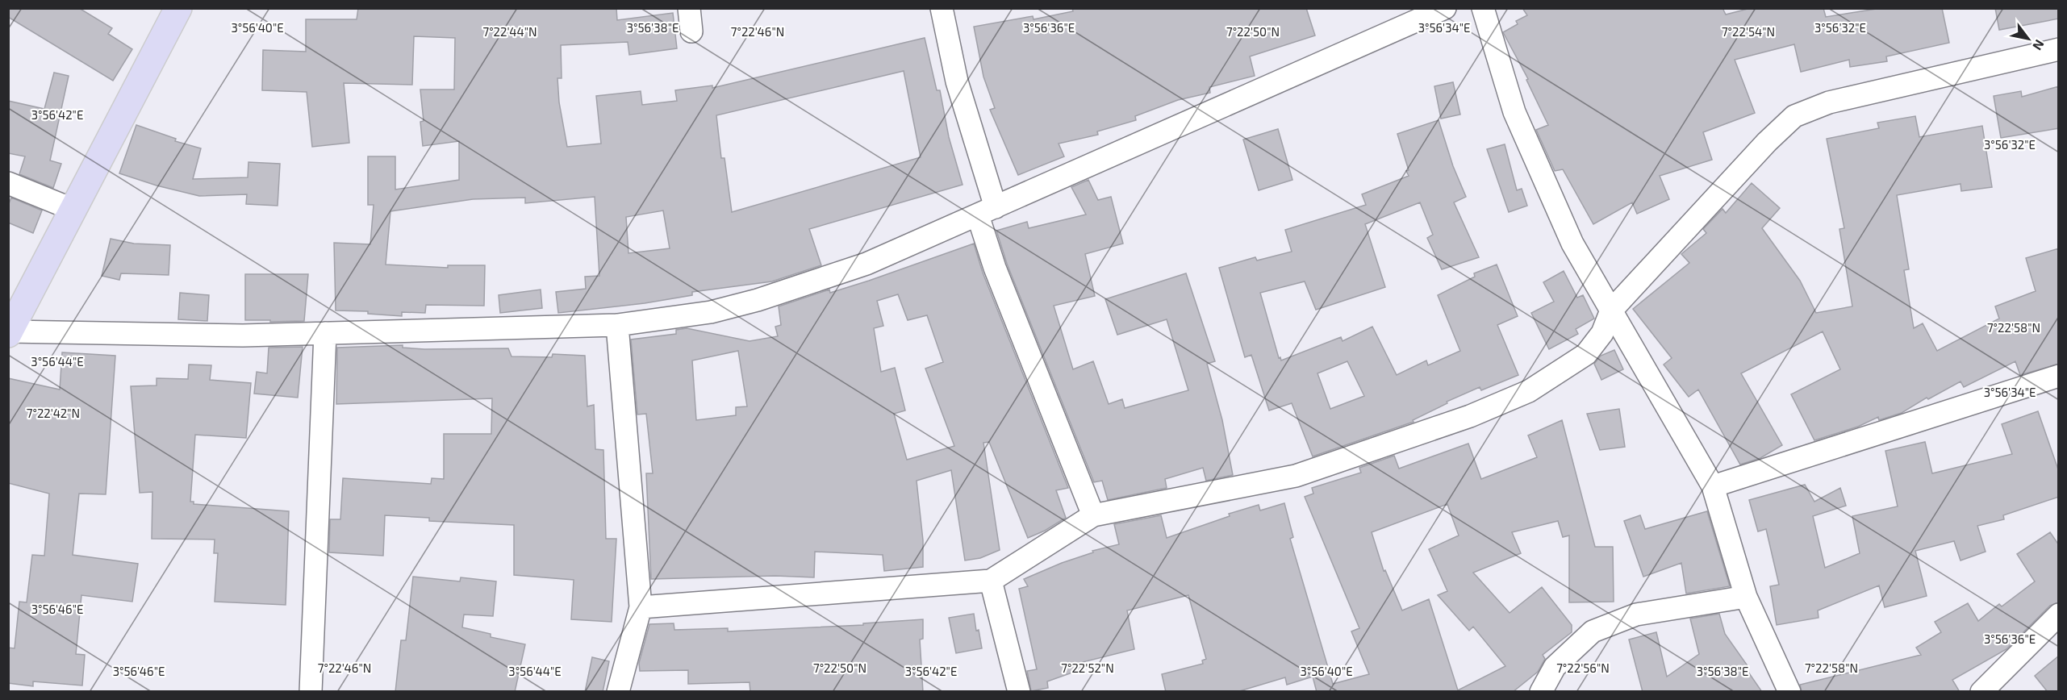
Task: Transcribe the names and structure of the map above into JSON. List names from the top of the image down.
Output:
{
  "north": "bottom right",
  "coordinates": [
    "3°56'34\"E",
    "3°56'40\"E",
    "3°56'38\"E",
    "3°56'36\"E",
    "3°56'32\"E",
    "7°22'44\"N",
    "7°22'46\"N",
    "7°22'50\"N",
    "7°22'54\"N",
    "3°56'42\"E",
    "7°22'58\"N",
    "3°56'44\"E",
    "7°22'42\"N",
    "3°56'46\"E",
    "7°22'52\"N",
    "7°22'56\"N"
  ]
}
